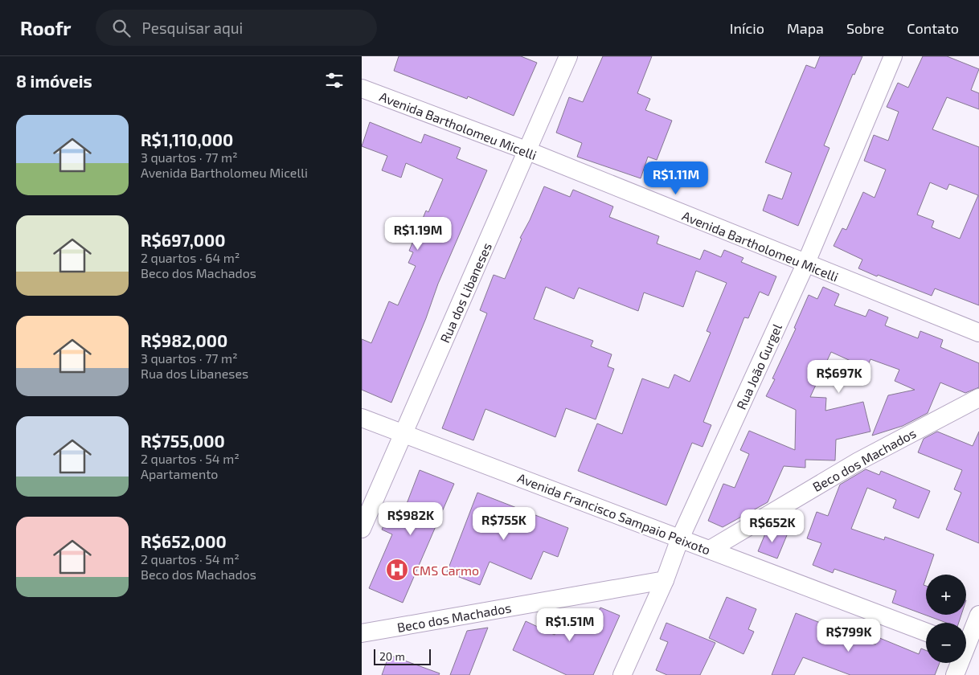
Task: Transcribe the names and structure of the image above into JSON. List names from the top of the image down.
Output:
{
  "streets": {
    "street": [
      "Avenida Bartholomeu Micelli",
      "Rua dos Libaneses",
      "Rua João Gurgel",
      "Beco dos Machados",
      "Avenida Francisco Sampaio Peixoto"
    ]
  },
  "crossings": [
    ["Avenida Bartholomeu Micelli", "Rua dos Libaneses"],
    ["Avenida Bartholomeu Micelli", "Rua João Gurgel"],
    ["Rua dos Libaneses", "Avenida Francisco Sampaio Peixoto"],
    ["Rua João Gurgel", "Beco dos Machados"],
    ["Rua João Gurgel", "Avenida Francisco Sampaio Peixoto"],
    ["Beco dos Machados", "Avenida Francisco Sampaio Peixoto"]
  ],
  "places": {
    "hospital": ["CMS Carmo"]
  },
  "scale_bar": "20 m",
  "page": {
    "header": "Roofr",
    "search": "Pesquisar aqui",
    "nav": [
      "Início",
      "Mapa",
      "Sobre",
      "Contato"
    ],
    "heading": "8 imóveis",
    "list": [
      {
        "name": "R$1,110,000",
        "note": "3 quartos · 77 m² · Avenida Bartholomeu Micelli"
      },
      {
        "name": "R$697,000",
        "note": "2 quartos · 64 m² · Beco dos Machados"
      },
      {
        "name": "R$982,000",
        "note": "3 quartos · 77 m² · Rua dos Libaneses"
      },
      {
        "name": "R$755,000",
        "note": "2 quartos · 54 m² · Apartamento"
      },
      {
        "name": "R$652,000",
        "note": "2 quartos · 54 m² · Beco dos Machados"
      }
    ],
    "price": [
      "R$1.11M",
      "R$1.19M",
      "R$697K",
      "R$982K",
      "R$755K",
      "R$652K",
      "R$1.51M",
      "R$799K"
    ],
    "map_buttons": ["+", "−"],
    "scale": "20 m"
  }
}
